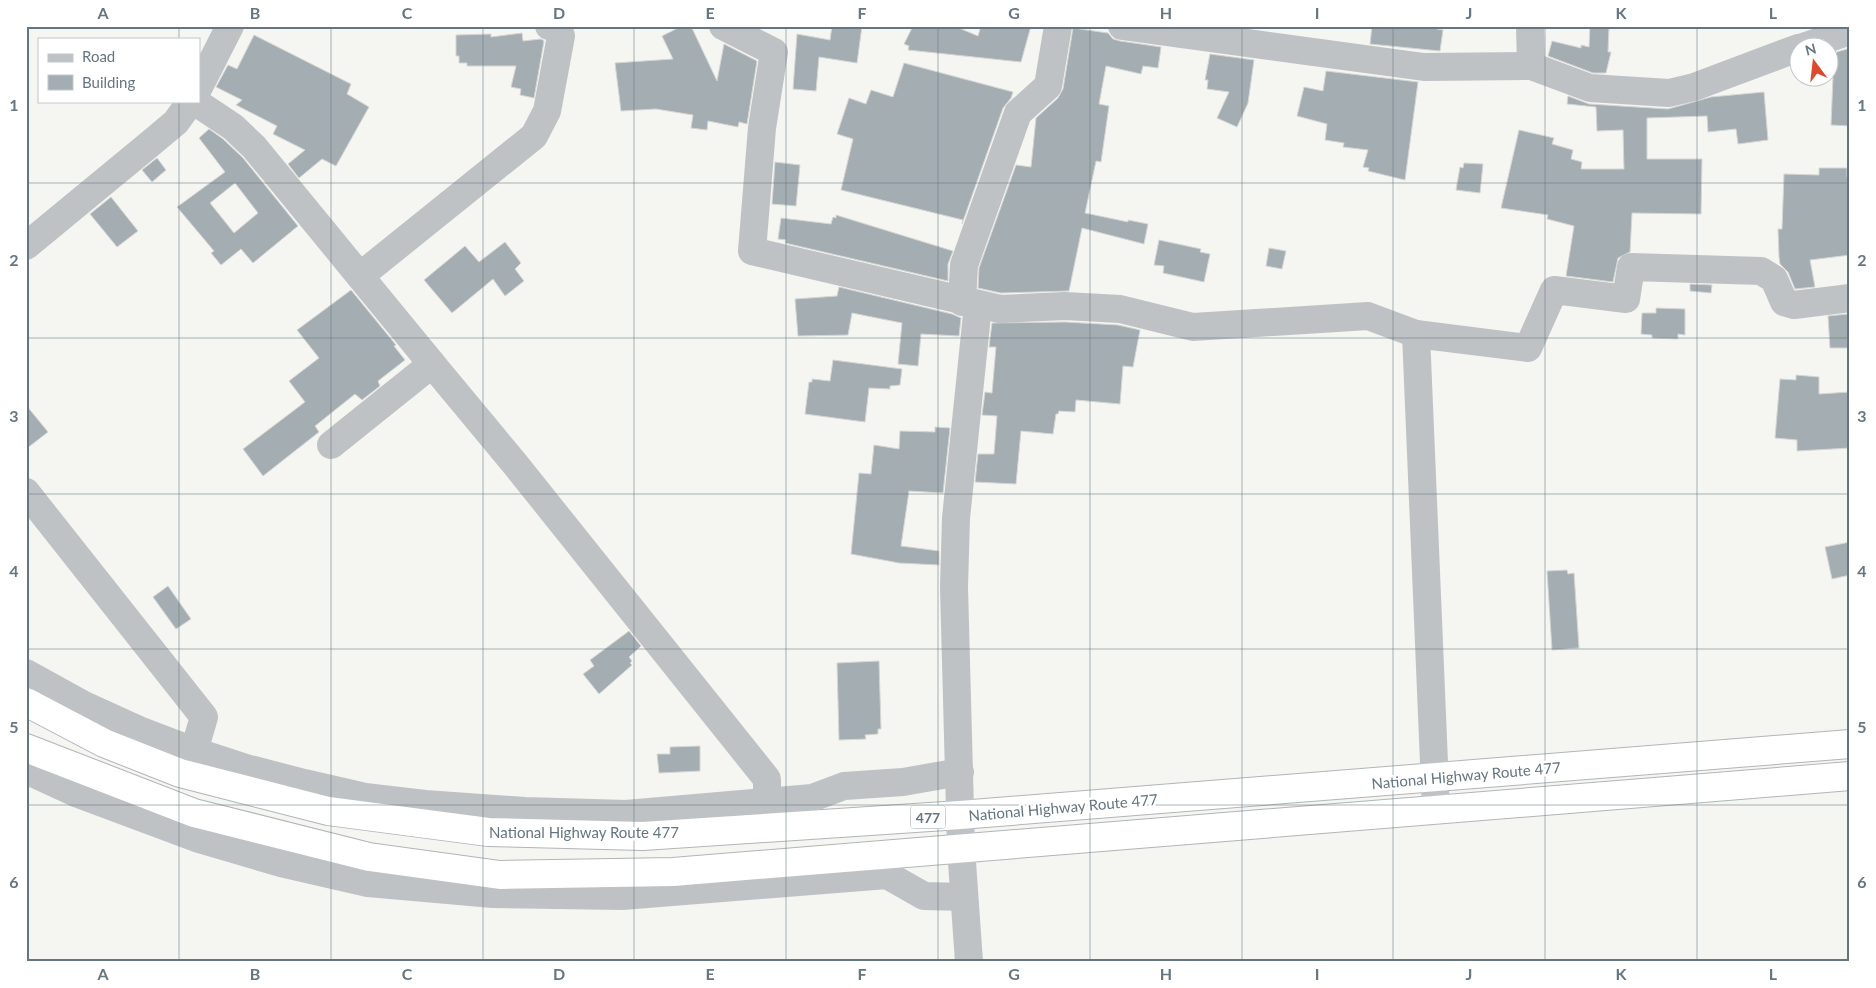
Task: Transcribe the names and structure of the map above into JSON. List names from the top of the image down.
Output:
{
  "streets": {
    "highway": ["National Highway Route 477", "477"]
  },
  "legend": ["Road", "Building"],
  "north": "top",
  "grid": {
    "columns": [
      "A",
      "B",
      "C",
      "D",
      "E",
      "F",
      "G",
      "H",
      "I",
      "J",
      "K",
      "L"
    ],
    "rows": [
      "1",
      "2",
      "3",
      "4",
      "5",
      "6"
    ]
  }
}
